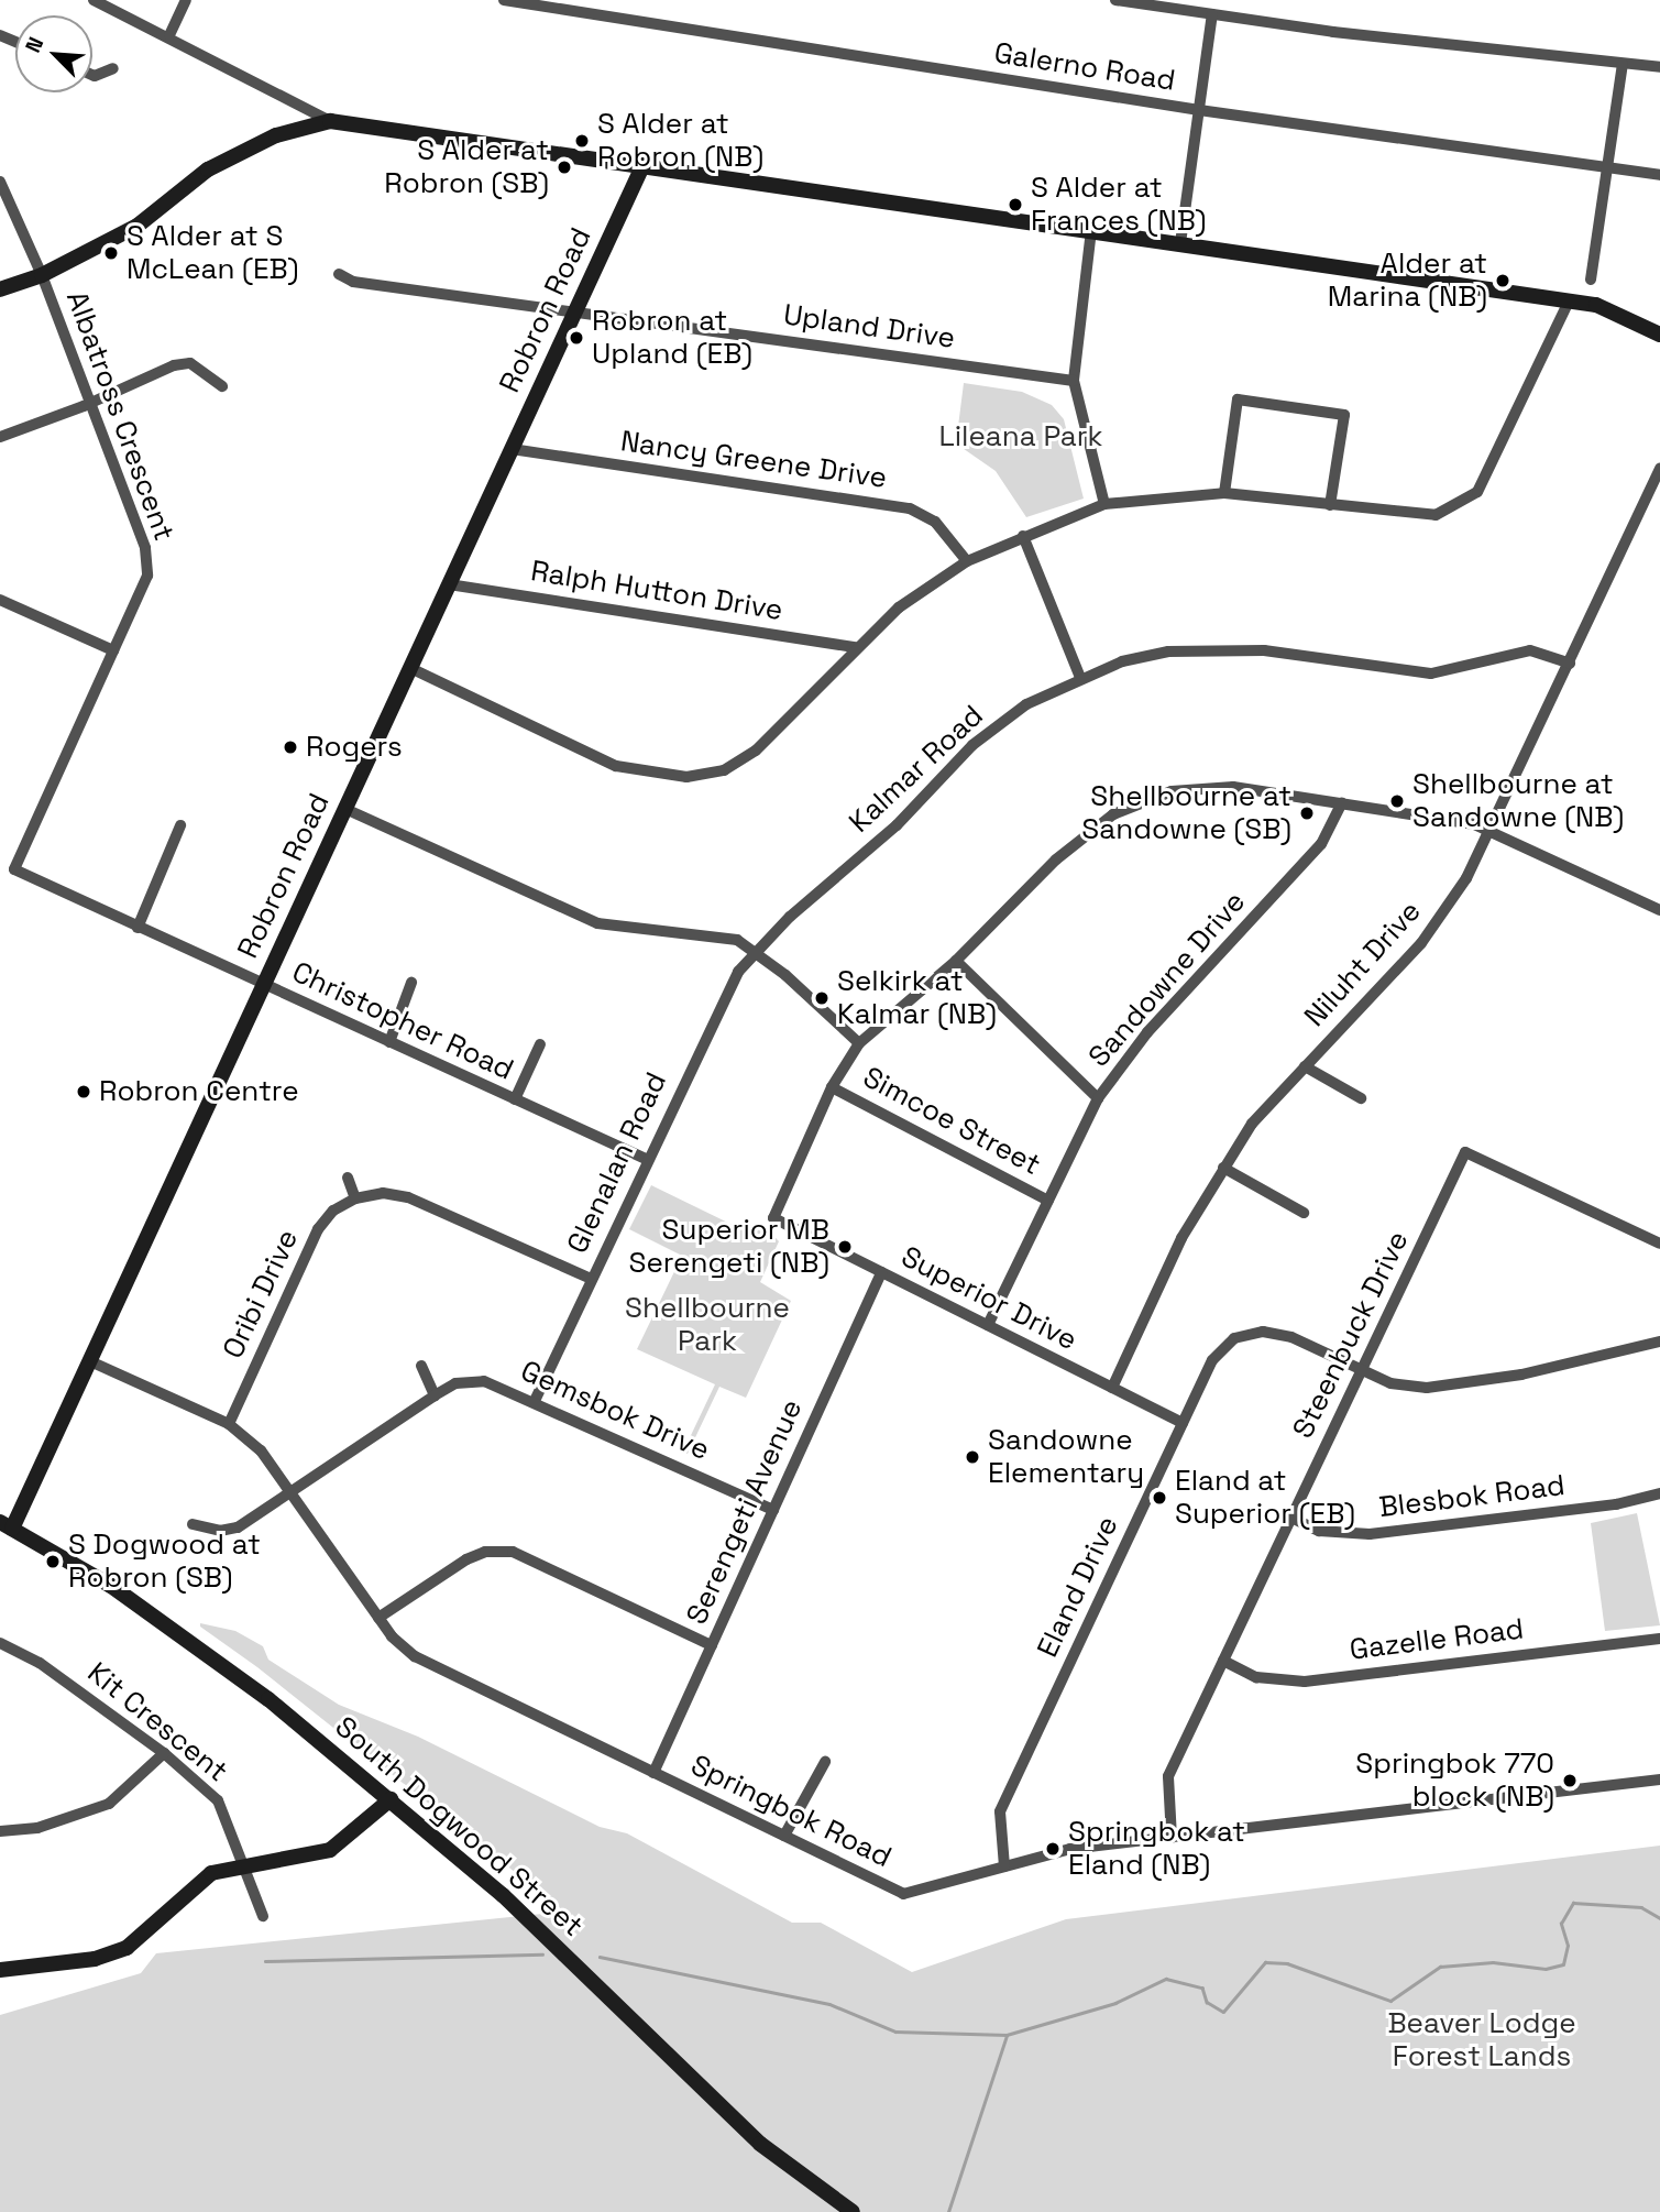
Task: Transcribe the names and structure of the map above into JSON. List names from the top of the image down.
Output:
{
  "streets": {
    "street": [
      "Galerno Road",
      "Robron Road",
      "Upland Drive",
      "Albatross Crescent",
      "Nancy Greene Drive",
      "Ralph Hutton Drive",
      "Kalmar Road",
      "Niluht Drive",
      "Sandowne Drive",
      "Christopher Road",
      "Simcoe Street",
      "Glenalan Road",
      "Oribi Drive",
      "Superior Drive",
      "Steenbuck Drive",
      "Gemsbok Drive",
      "Blesbok Road",
      "Serengeti Avenue",
      "Eland Drive",
      "Gazelle Road",
      "Kit Crescent",
      "Springbok Road",
      "South Dogwood Street"
    ]
  },
  "crossings": [
    ["Robron Road", "Upland Drive"],
    ["Robron Road", "Nancy Greene Drive"],
    ["Robron Road", "Ralph Hutton Drive"],
    ["Robron Road", "Christopher Road"],
    ["Robron Road", "Springbok Road"],
    ["Robron Road", "South Dogwood Street"],
    ["Albatross Crescent", "Christopher Road"],
    ["Kalmar Road", "Niluht Drive"],
    ["Kalmar Road", "Glenalan Road"],
    ["Niluht Drive", "Superior Drive"],
    ["Sandowne Drive", "Simcoe Street"],
    ["Sandowne Drive", "Superior Drive"],
    ["Christopher Road", "Glenalan Road"],
    ["Simcoe Street", "Superior Drive"],
    ["Glenalan Road", "Gemsbok Drive"],
    ["Oribi Drive", "Springbok Road"],
    ["Superior Drive", "Serengeti Avenue"],
    ["Superior Drive", "Eland Drive"],
    ["Steenbuck Drive", "Blesbok Road"],
    ["Steenbuck Drive", "Eland Drive"],
    ["Steenbuck Drive", "Gazelle Road"],
    ["Steenbuck Drive", "Springbok Road"],
    ["Gemsbok Drive", "Serengeti Avenue"],
    ["Gemsbok Drive", "Springbok Road"],
    ["Serengeti Avenue", "Springbok Road"],
    ["Eland Drive", "Springbok Road"]
  ],
  "parks": ["Lileana Park", "Shellbourne Park", "Beaver Lodge Forest Lands"],
  "places": [
    "S Alder at Robron (NB)",
    "S Alder at Robron (SB)",
    "S Alder at Frances (NB)",
    "S Alder at S McLean (EB)",
    "Alder at Marina (NB)",
    "Robron at Upland (EB)",
    "Rogers",
    "Shellbourne at Sandowne (NB)",
    "Shellbourne at Sandowne (SB)",
    "Selkirk at Kalmar (NB)",
    "Robron Centre",
    "Superior MB Serengeti (NB)",
    "Sandowne Elementary",
    "Eland at Superior (EB)",
    "S Dogwood at Robron (SB)",
    "Springbok 770 block (NB)",
    "Springbok at Eland (NB)"
  ],
  "north": "top left"
}
